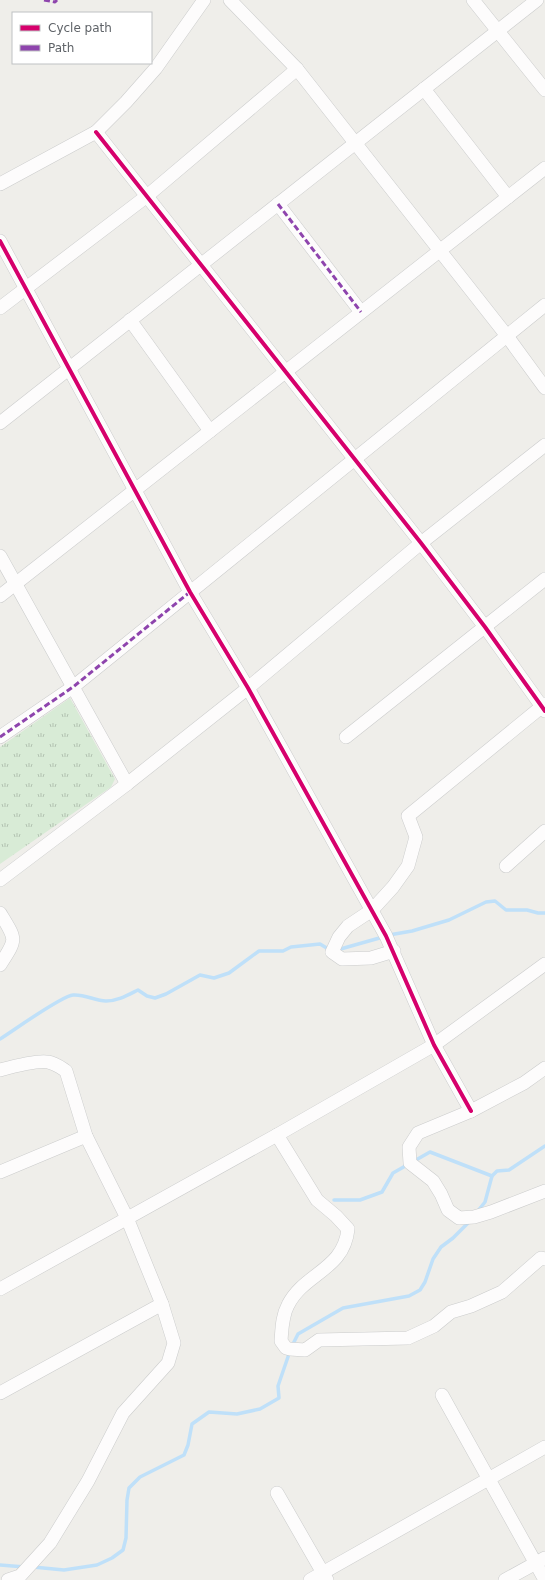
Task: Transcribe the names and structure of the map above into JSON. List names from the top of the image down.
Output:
{
  "legend": ["Cycle path", "Path"]
}
